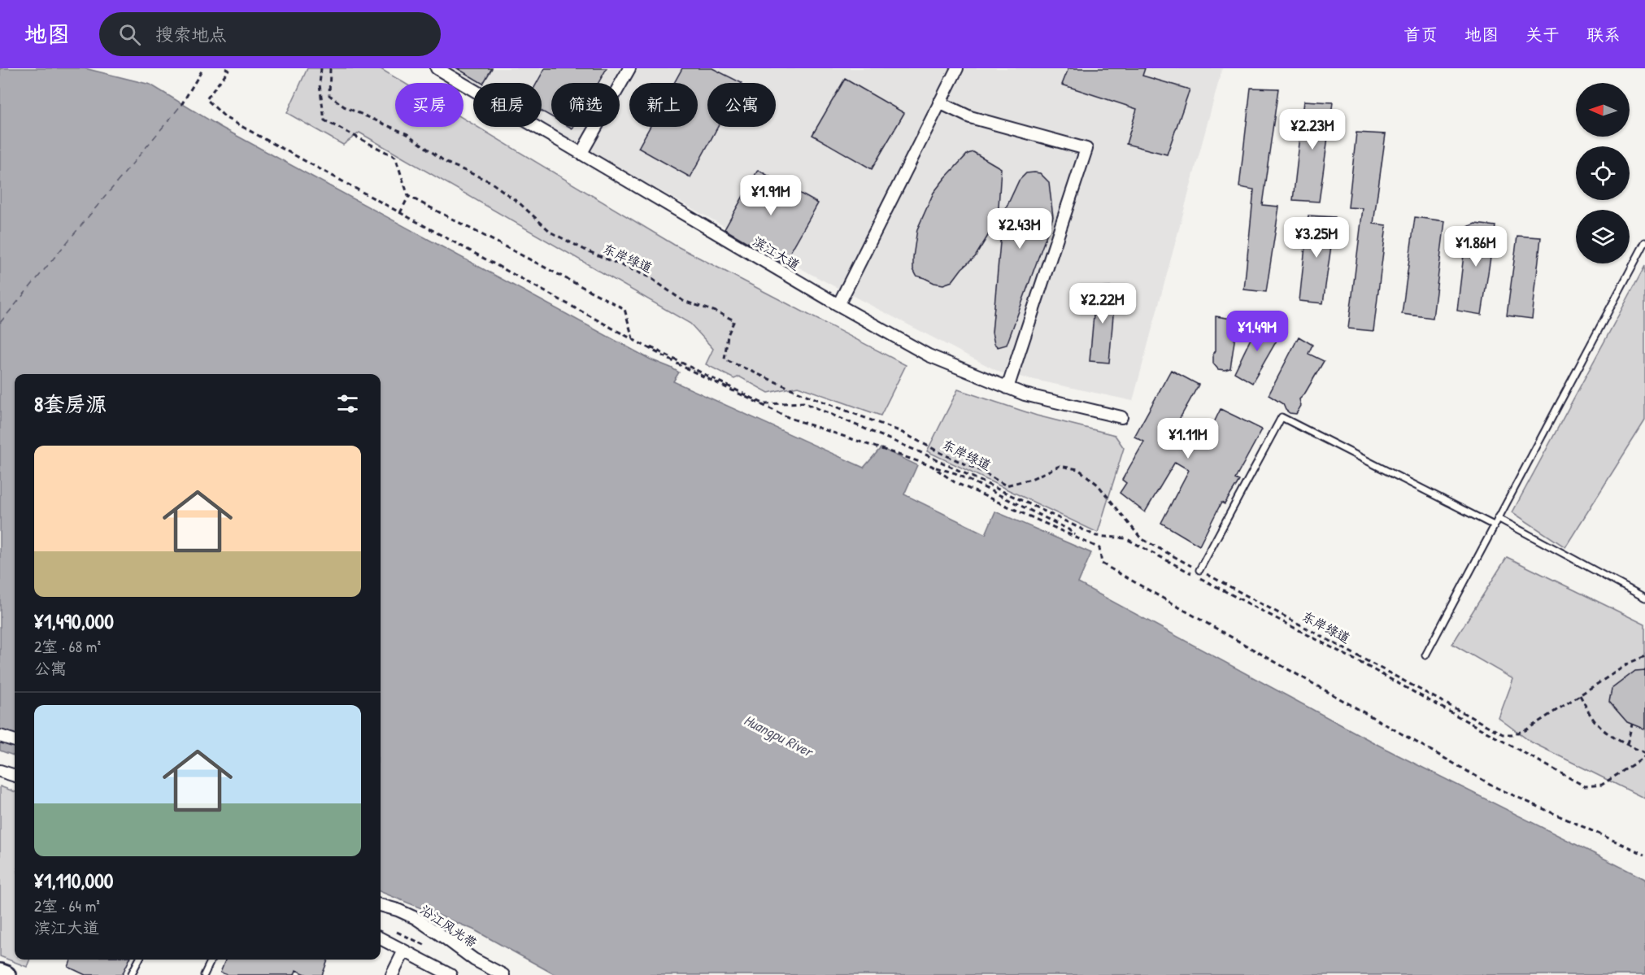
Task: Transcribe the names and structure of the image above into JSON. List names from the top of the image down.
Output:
{
  "streets": {
    "street": ["滨江大道", "沿江风光带"],
    "path": ["东岸绿道"]
  },
  "water": ["Huangpu River"],
  "north": "left",
  "page": {
    "header": "地图",
    "search": "搜索地点",
    "nav": [
      "首页",
      "地图",
      "关于",
      "联系"
    ],
    "chip": [
      "买房",
      "租房",
      "筛选",
      "新上",
      "公寓"
    ],
    "price": [
      "¥2.23M",
      "¥1.91M",
      "¥2.43M",
      "¥3.25M",
      "¥1.86M",
      "¥2.22M",
      "¥1.49M",
      "¥1.11M"
    ],
    "heading": "8套房源",
    "list": [
      {
        "name": "¥1,490,000",
        "note": "2室 · 68 m² · 公寓"
      },
      {
        "name": "¥1,110,000",
        "note": "2室 · 64 m² · 滨江大道"
      }
    ]
  }
}
